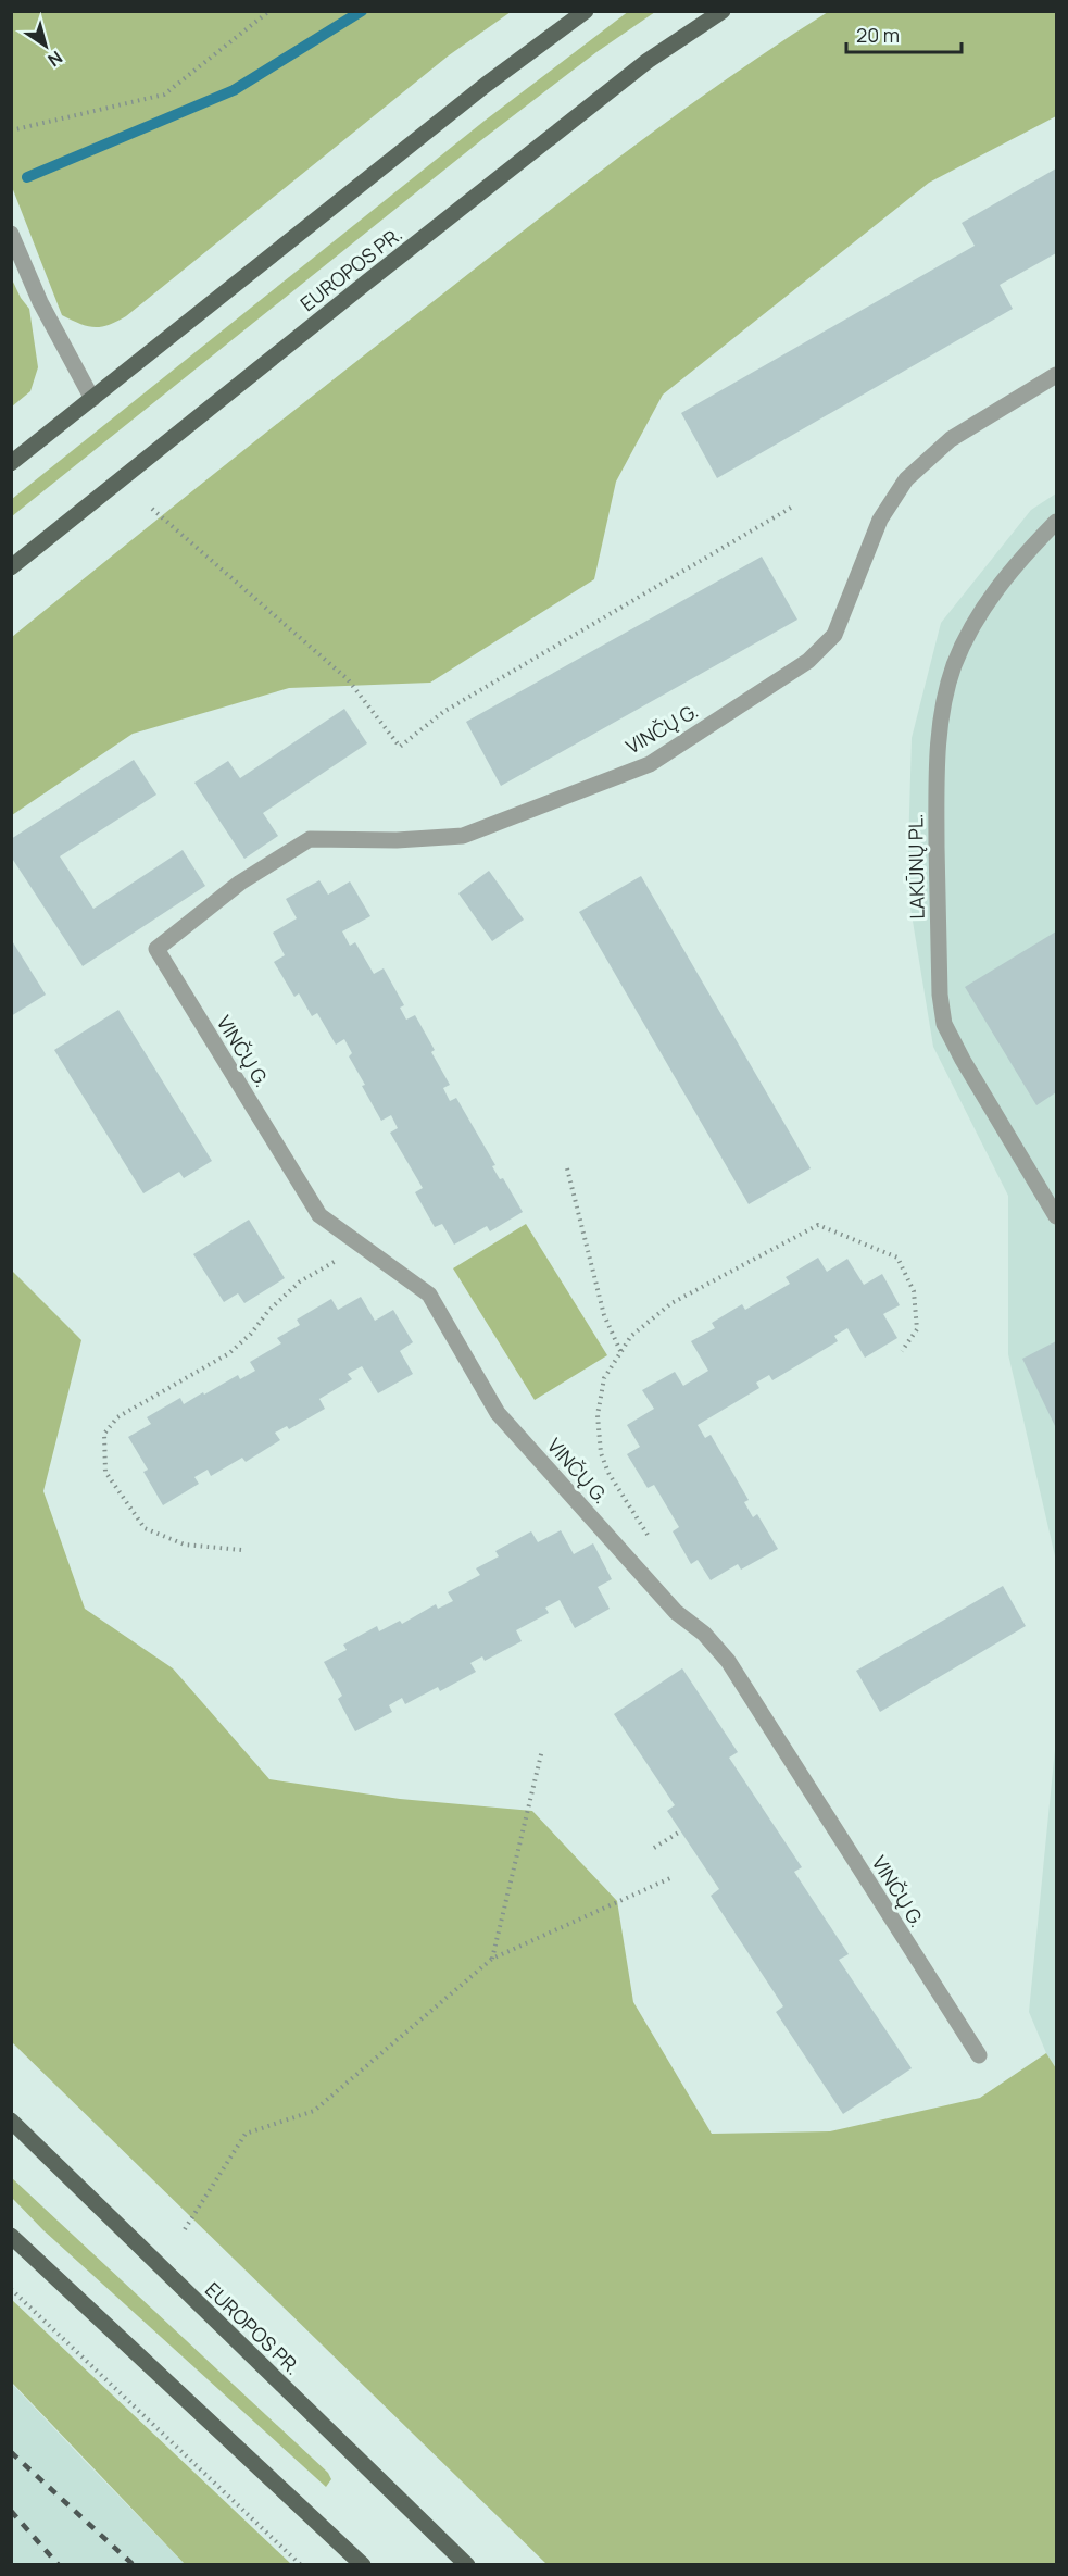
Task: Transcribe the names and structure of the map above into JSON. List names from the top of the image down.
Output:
{
  "streets": {
    "main road": ["EUROPOS PR."],
    "street": ["VINČŲ G.", "LAKŪNŲ PL."]
  },
  "scale_bar": "20 m",
  "north": "bottom right"
}
